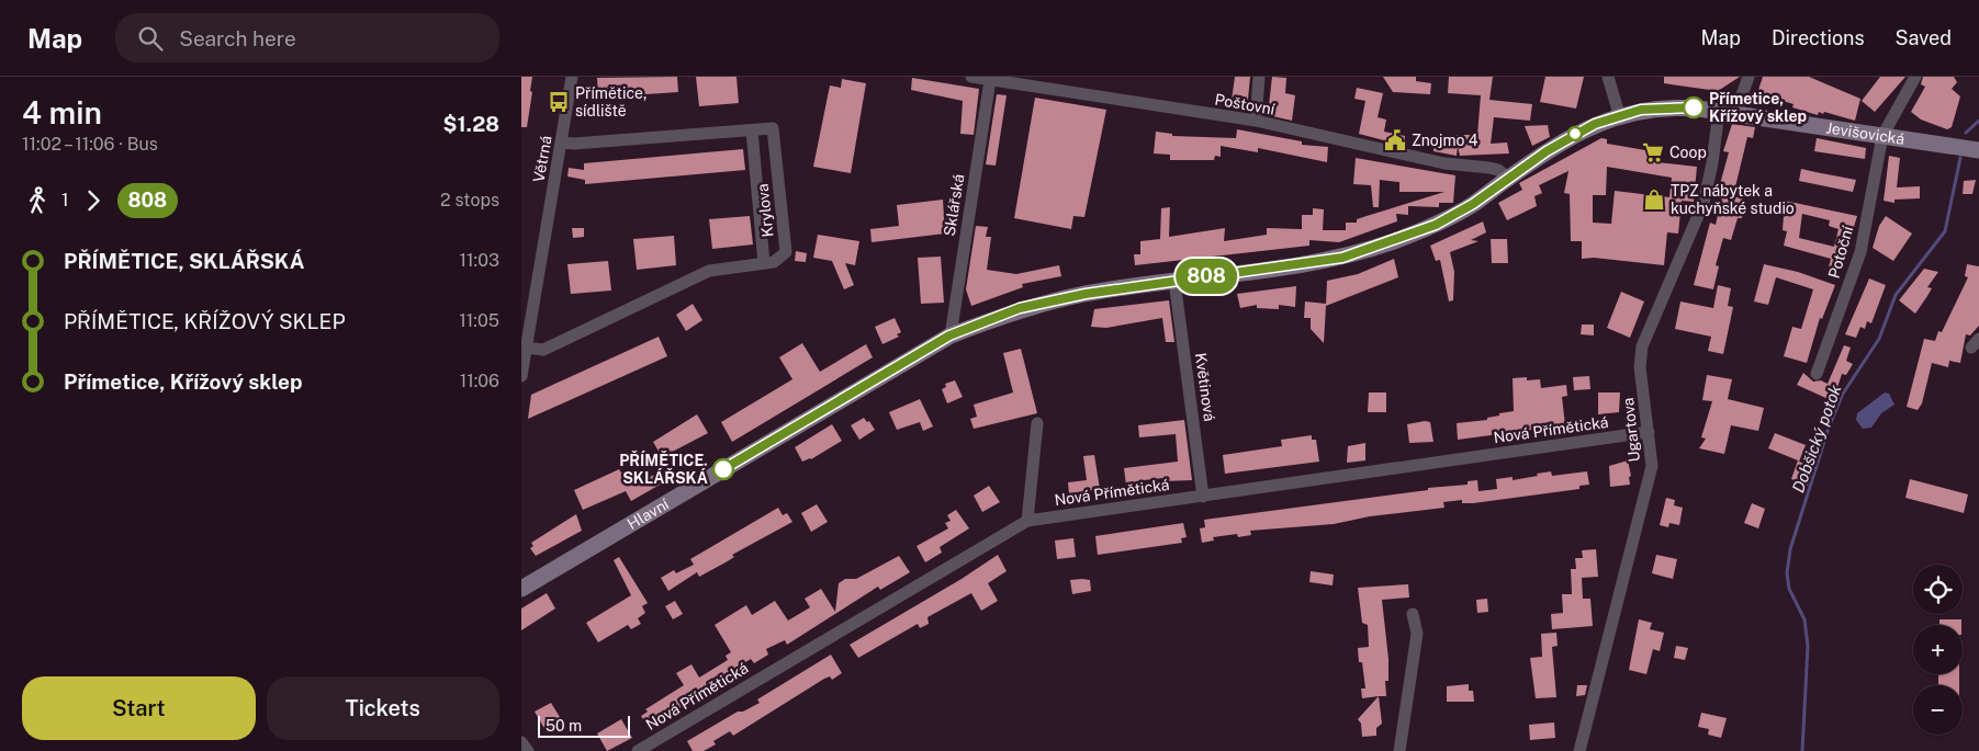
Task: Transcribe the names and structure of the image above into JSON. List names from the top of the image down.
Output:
{
  "streets": {
    "main road": ["Jevišovická", "Hlavní"],
    "street": [
      "Poštovní",
      "Větrná",
      "Sklářská",
      "Krylova",
      "Potoční",
      "Květinová",
      "Nová Přímětická",
      "Ugartova"
    ]
  },
  "crossings": [
    ["Poštovní", "Sklářská"],
    ["Poštovní", "Hlavní"],
    ["Jevišovická", "Potoční"],
    ["Jevišovická", "Ugartova"],
    ["Jevišovická", "Hlavní"],
    ["Větrná", "Krylova"],
    ["Sklářská", "Hlavní"],
    ["Květinová", "Nová Přímětická"],
    ["Květinová", "Hlavní"],
    ["Nová Přímětická", "Ugartova"]
  ],
  "water": ["Dobšický potok"],
  "places": {
    "bus stop": ["Přímětice, sídliště"],
    "other": ["Přímetice, Křížový sklep", "PŘÍMĚTICE, SKLÁŘSKÁ"],
    "public building": ["Znojmo 4"],
    "supermarket": ["Coop"],
    "shop": ["TPZ nábytek a kuchyňské studio"]
  },
  "lines": ["bus line 808"],
  "scale_bar": "50 m",
  "page": {
    "header": "Map",
    "search": "Search here",
    "nav": ["Map", "Directions", "Saved"],
    "heading": ["4 min", "11:02 – 11:06 · Bus", "$1.28"],
    "on_map": "808",
    "legs": ["1", "808", "2 stops"],
    "list": [
      {
        "name": "PŘÍMĚTICE, SKLÁŘSKÁ",
        "value": "11:03"
      },
      {
        "name": "PŘÍMĚTICE, KŘÍŽOVÝ SKLEP",
        "value": "11:05"
      },
      {
        "name": "Přímetice, Křížový sklep",
        "value": "11:06"
      }
    ],
    "map_buttons": ["+", "−"],
    "buttons": ["Start", "Tickets"],
    "scale": "50 m"
  }
}
